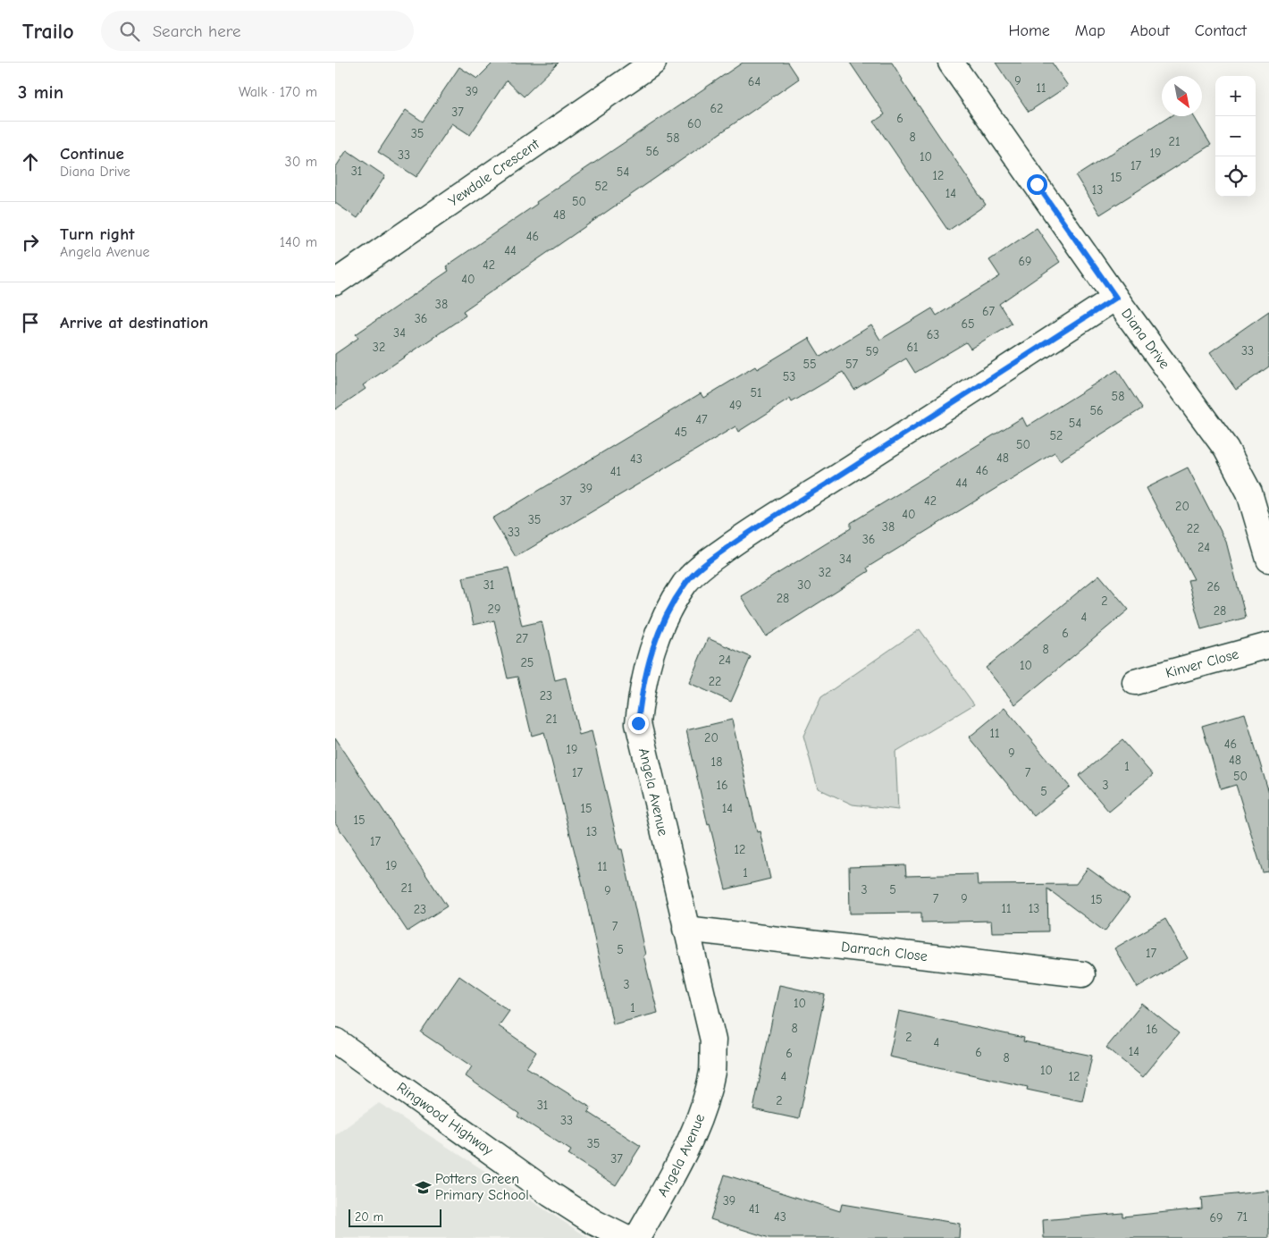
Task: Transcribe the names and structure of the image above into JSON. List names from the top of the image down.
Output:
{
  "streets": {
    "street": [
      "Yewdale Crescent",
      "Diana Drive",
      "Kinver Close",
      "Angela Avenue",
      "Darrach Close",
      "Ringwood Highway"
    ]
  },
  "crossings": [
    ["Diana Drive", "Angela Avenue"],
    ["Angela Avenue", "Darrach Close"]
  ],
  "places": {
    "school or university": ["Potters Green Primary School"]
  },
  "house_numbers": [
    "9",
    "64",
    "11",
    "39",
    "62",
    "37",
    "6",
    "60",
    "35",
    "8",
    "58",
    "21",
    "56",
    "19",
    "33",
    "10",
    "17",
    "31",
    "54",
    "12",
    "15",
    "52",
    "13",
    "14",
    "50",
    "48",
    "46",
    "44",
    "69",
    "42",
    "40",
    "38",
    "67",
    "36",
    "65",
    "34",
    "63",
    "32",
    "61",
    "33",
    "59",
    "55",
    "57",
    "53",
    "51",
    "58",
    "49",
    "56",
    "47",
    "54",
    "45",
    "52",
    "50",
    "48",
    "43",
    "46",
    "41",
    "44",
    "39",
    "37",
    "42",
    "20",
    "40",
    "35",
    "38",
    "22",
    "33",
    "36",
    "24",
    "34",
    "32",
    "31",
    "30",
    "26",
    "28",
    "2",
    "29",
    "28",
    "4",
    "6",
    "27",
    "8",
    "24",
    "25",
    "10",
    "22",
    "23",
    "21",
    "11",
    "20",
    "46",
    "19",
    "9",
    "48",
    "18",
    "1",
    "17",
    "7",
    "50",
    "16",
    "3",
    "5",
    "15",
    "14",
    "15",
    "13",
    "17",
    "12",
    "19",
    "11",
    "1",
    "21",
    "3",
    "5",
    "9",
    "7",
    "9",
    "15",
    "11",
    "13",
    "23",
    "7",
    "5",
    "17",
    "3",
    "10",
    "1",
    "8",
    "16",
    "2",
    "4",
    "14",
    "6",
    "6",
    "8",
    "10",
    "4",
    "12",
    "2",
    "31",
    "33",
    "35",
    "37",
    "39",
    "41",
    "43",
    "71",
    "69"
  ],
  "scale_bar": "20 m",
  "north": "bottom right",
  "page": {
    "header": "Trailo",
    "search": "Search here",
    "nav": [
      "Home",
      "Map",
      "About",
      "Contact"
    ],
    "heading": ["3 min", "Walk · 170 m"],
    "map_buttons": ["+", "−"],
    "list": [
      ["Continue", "Diana Drive", "30 m"],
      ["Turn right", "Angela Avenue", "140 m"],
      "Arrive at destination"
    ],
    "scale": "20 m"
  }
}
